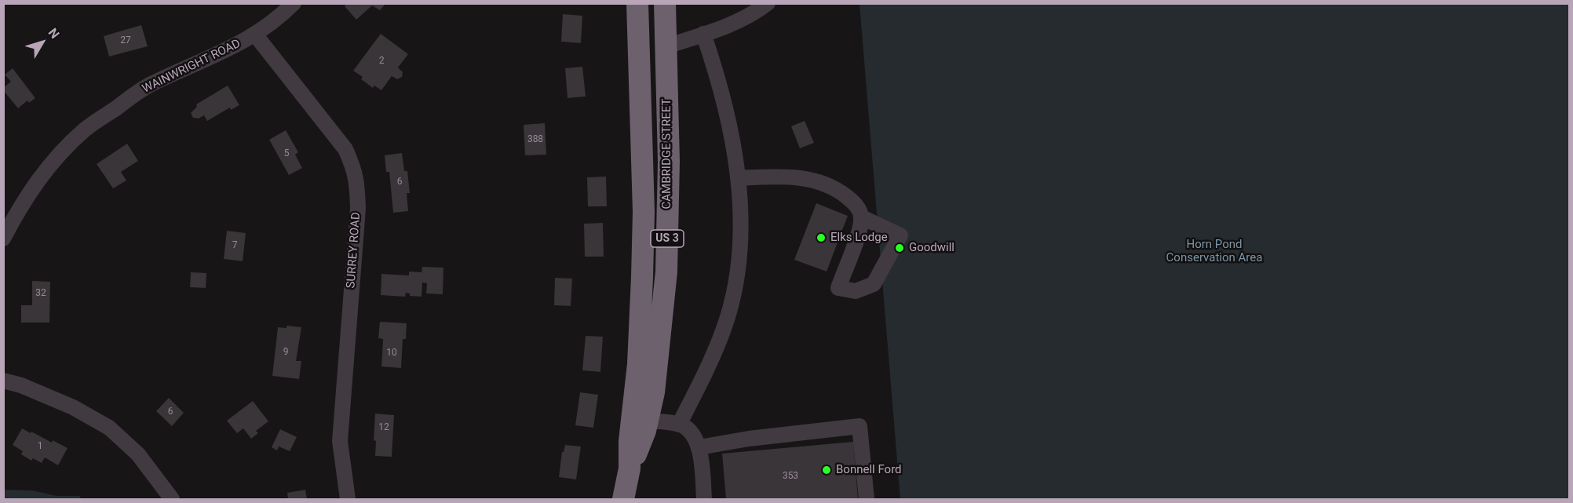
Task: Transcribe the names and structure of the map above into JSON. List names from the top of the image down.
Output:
{
  "streets": {
    "highway": ["CAMBRIDGE STREET", "US 3"],
    "street": ["WAINWRIGHT ROAD", "SURREY ROAD"]
  },
  "crossings": [
    ["WAINWRIGHT ROAD", "SURREY ROAD"]
  ],
  "parks": ["Horn Pond Conservation Area"],
  "places": ["Elks Lodge", "Goodwill", "Bonnell Ford"],
  "house_numbers": [
    "27",
    "2",
    "388",
    "5",
    "6",
    "7",
    "32",
    "9",
    "10",
    "6",
    "12",
    "1",
    "353"
  ],
  "north": "top right"
}
